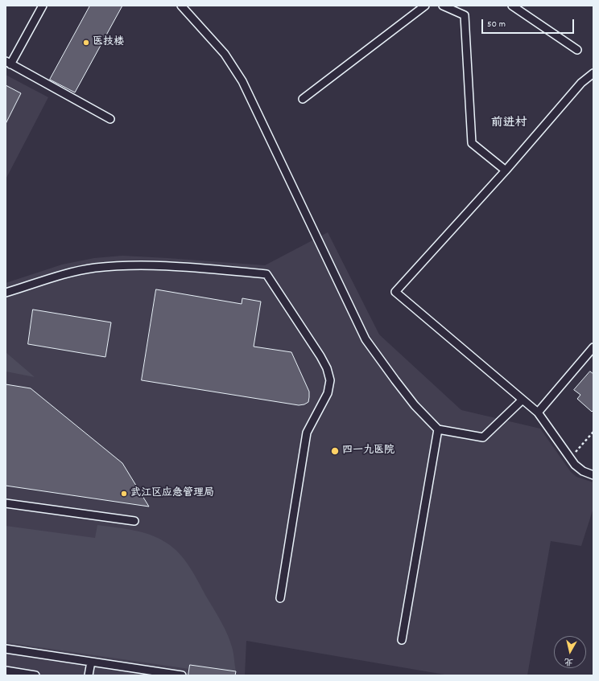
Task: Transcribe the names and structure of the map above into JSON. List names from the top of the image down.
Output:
{
  "districts": ["前进村"],
  "places": ["医技楼", "四一九医院", "武江区应急管理局"],
  "scale_bar": "50 m",
  "north": "bottom"
}
